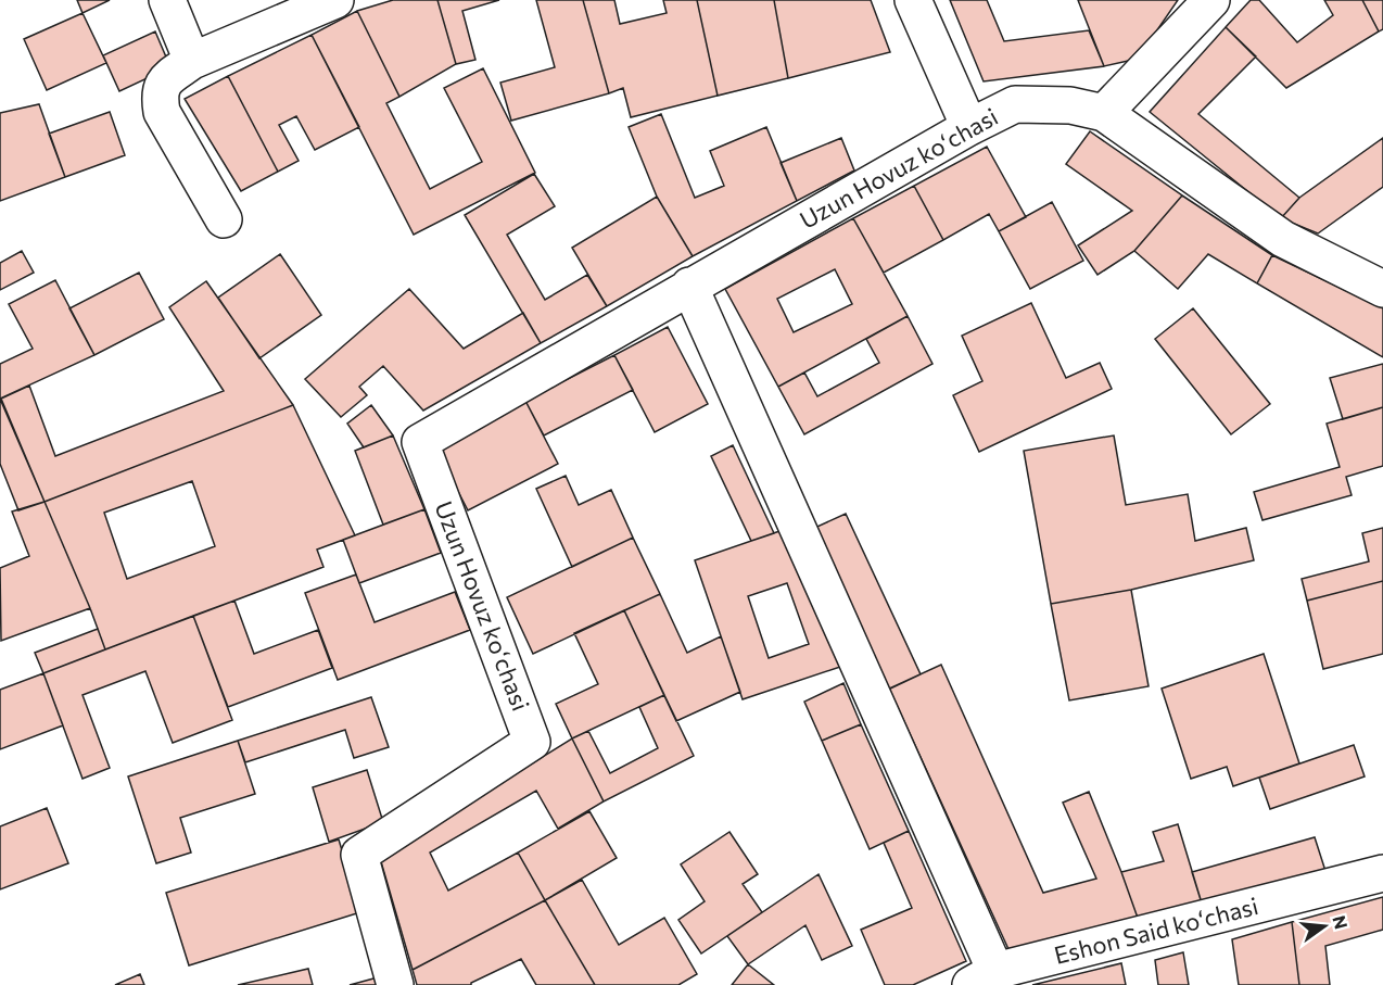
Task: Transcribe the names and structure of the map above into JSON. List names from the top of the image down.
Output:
{
  "streets": {
    "street": ["Uzun Hovuz koʻchasi", "Eshon Said koʻchasi"]
  },
  "north": "right"
}
